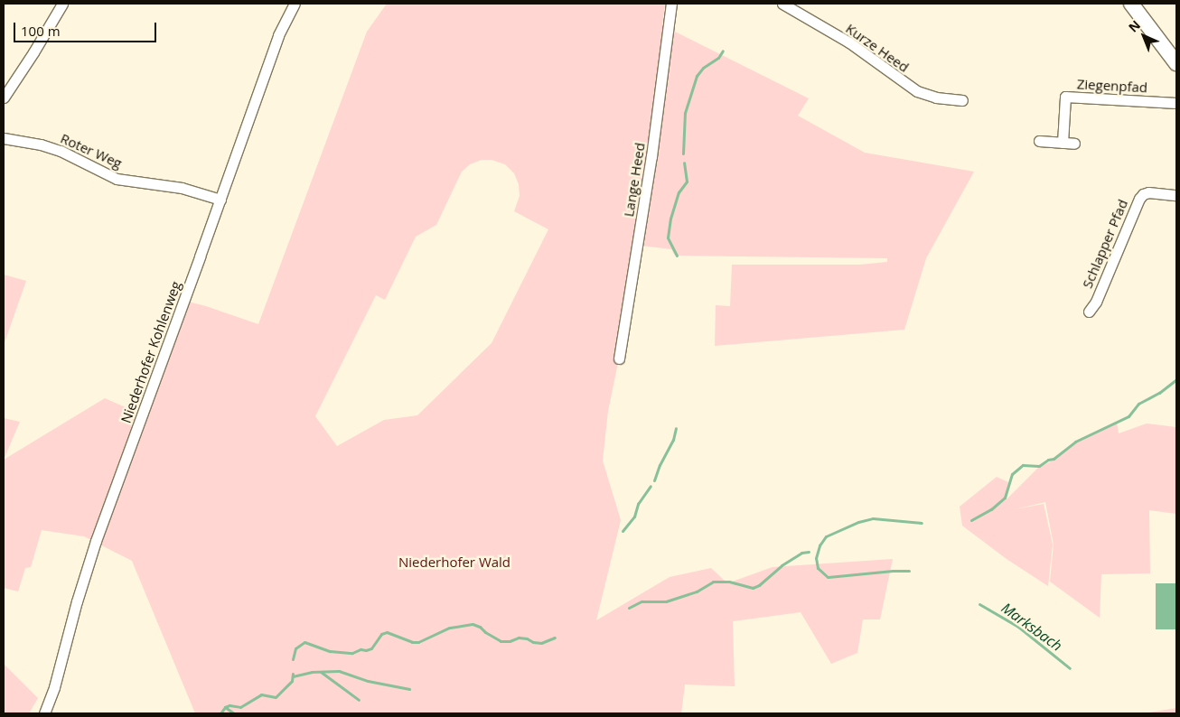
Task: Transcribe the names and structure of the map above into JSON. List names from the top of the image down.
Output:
{
  "streets": {
    "street": [
      "Kurze Heed",
      "Ziegenpfad",
      "Roter Weg",
      "Lange Heed",
      "Schlapper Pfad",
      "Niederhofer Kohlenweg"
    ]
  },
  "crossings": [
    ["Roter Weg", "Niederhofer Kohlenweg"]
  ],
  "water": ["Marksbach"],
  "parks": ["Niederhofer Wald"],
  "scale_bar": "100 m",
  "north": "top left"
}
